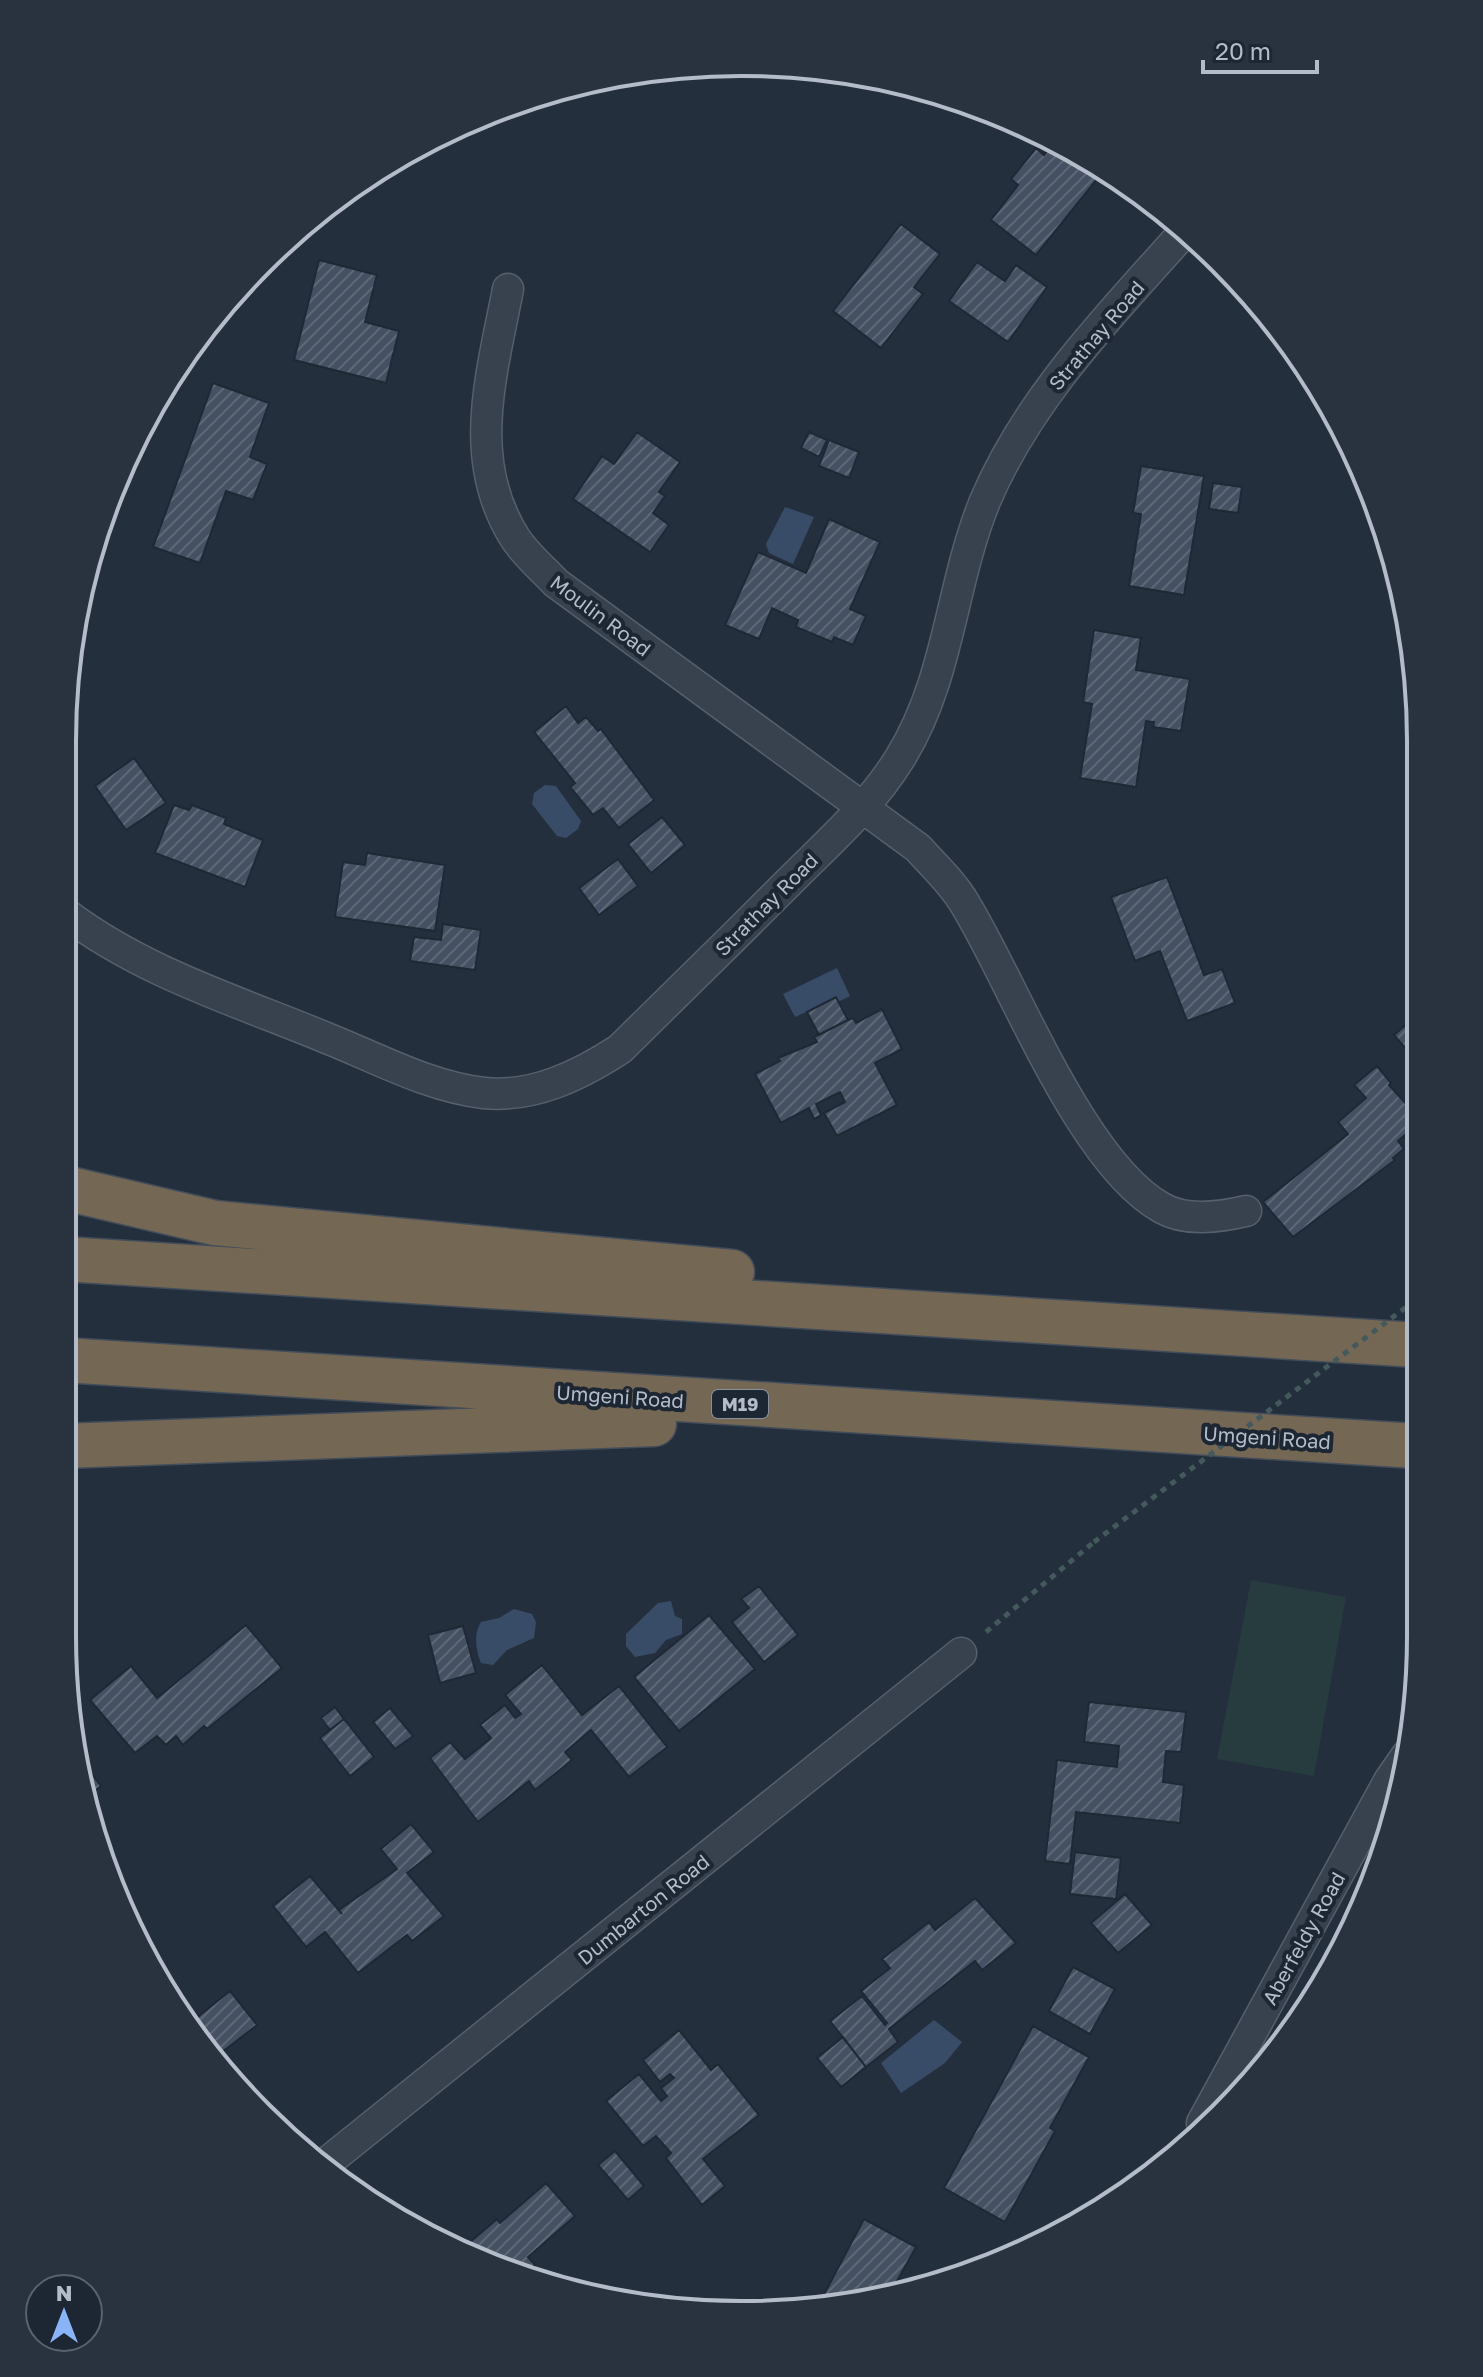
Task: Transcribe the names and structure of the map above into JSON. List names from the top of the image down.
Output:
{
  "streets": {
    "highway": ["Umgeni Road", "M19"],
    "street": [
      "Strathay Road",
      "Moulin Road",
      "Dumbarton Road",
      "Aberfeldy Road"
    ]
  },
  "crossings": [
    ["Strathay Road", "Moulin Road"]
  ],
  "scale_bar": "20 m",
  "north": "top"
}
